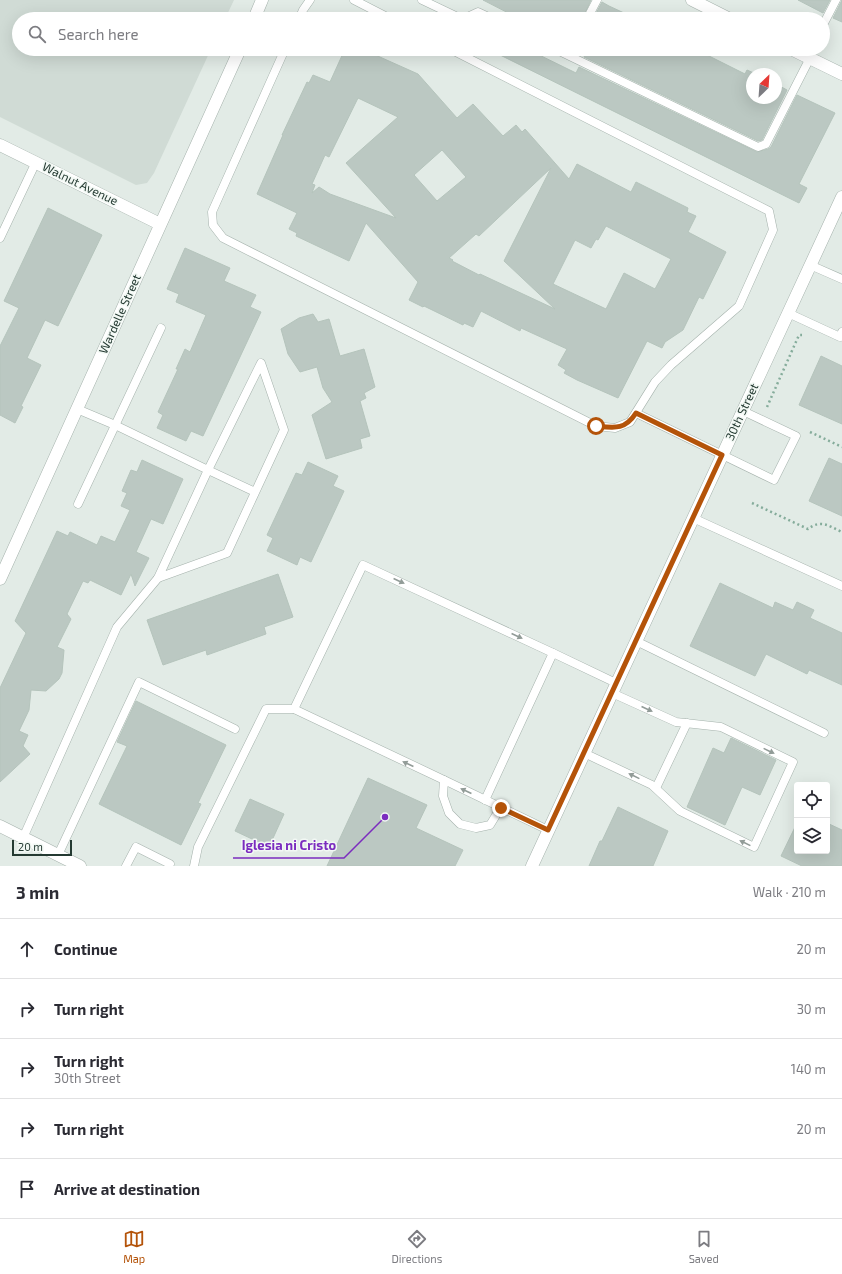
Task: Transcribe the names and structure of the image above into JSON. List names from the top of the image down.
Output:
{
  "streets": {
    "street": ["Walnut Avenue", "Wardelle Street", "30th Street"]
  },
  "crossings": [
    ["Walnut Avenue", "Wardelle Street"]
  ],
  "places": ["Iglesia ni Cristo"],
  "scale_bar": "20 m",
  "north": "top right",
  "page": {
    "search": "Search here",
    "scale": "20 m",
    "heading": ["3 min", "Walk · 210 m"],
    "list": [
      ["Continue", "20 m"],
      ["Turn right", "30 m"],
      ["Turn right", "30th Street", "140 m"],
      ["Turn right", "20 m"],
      "Arrive at destination"
    ],
    "nav": ["Map", "Directions", "Saved"]
  }
}
